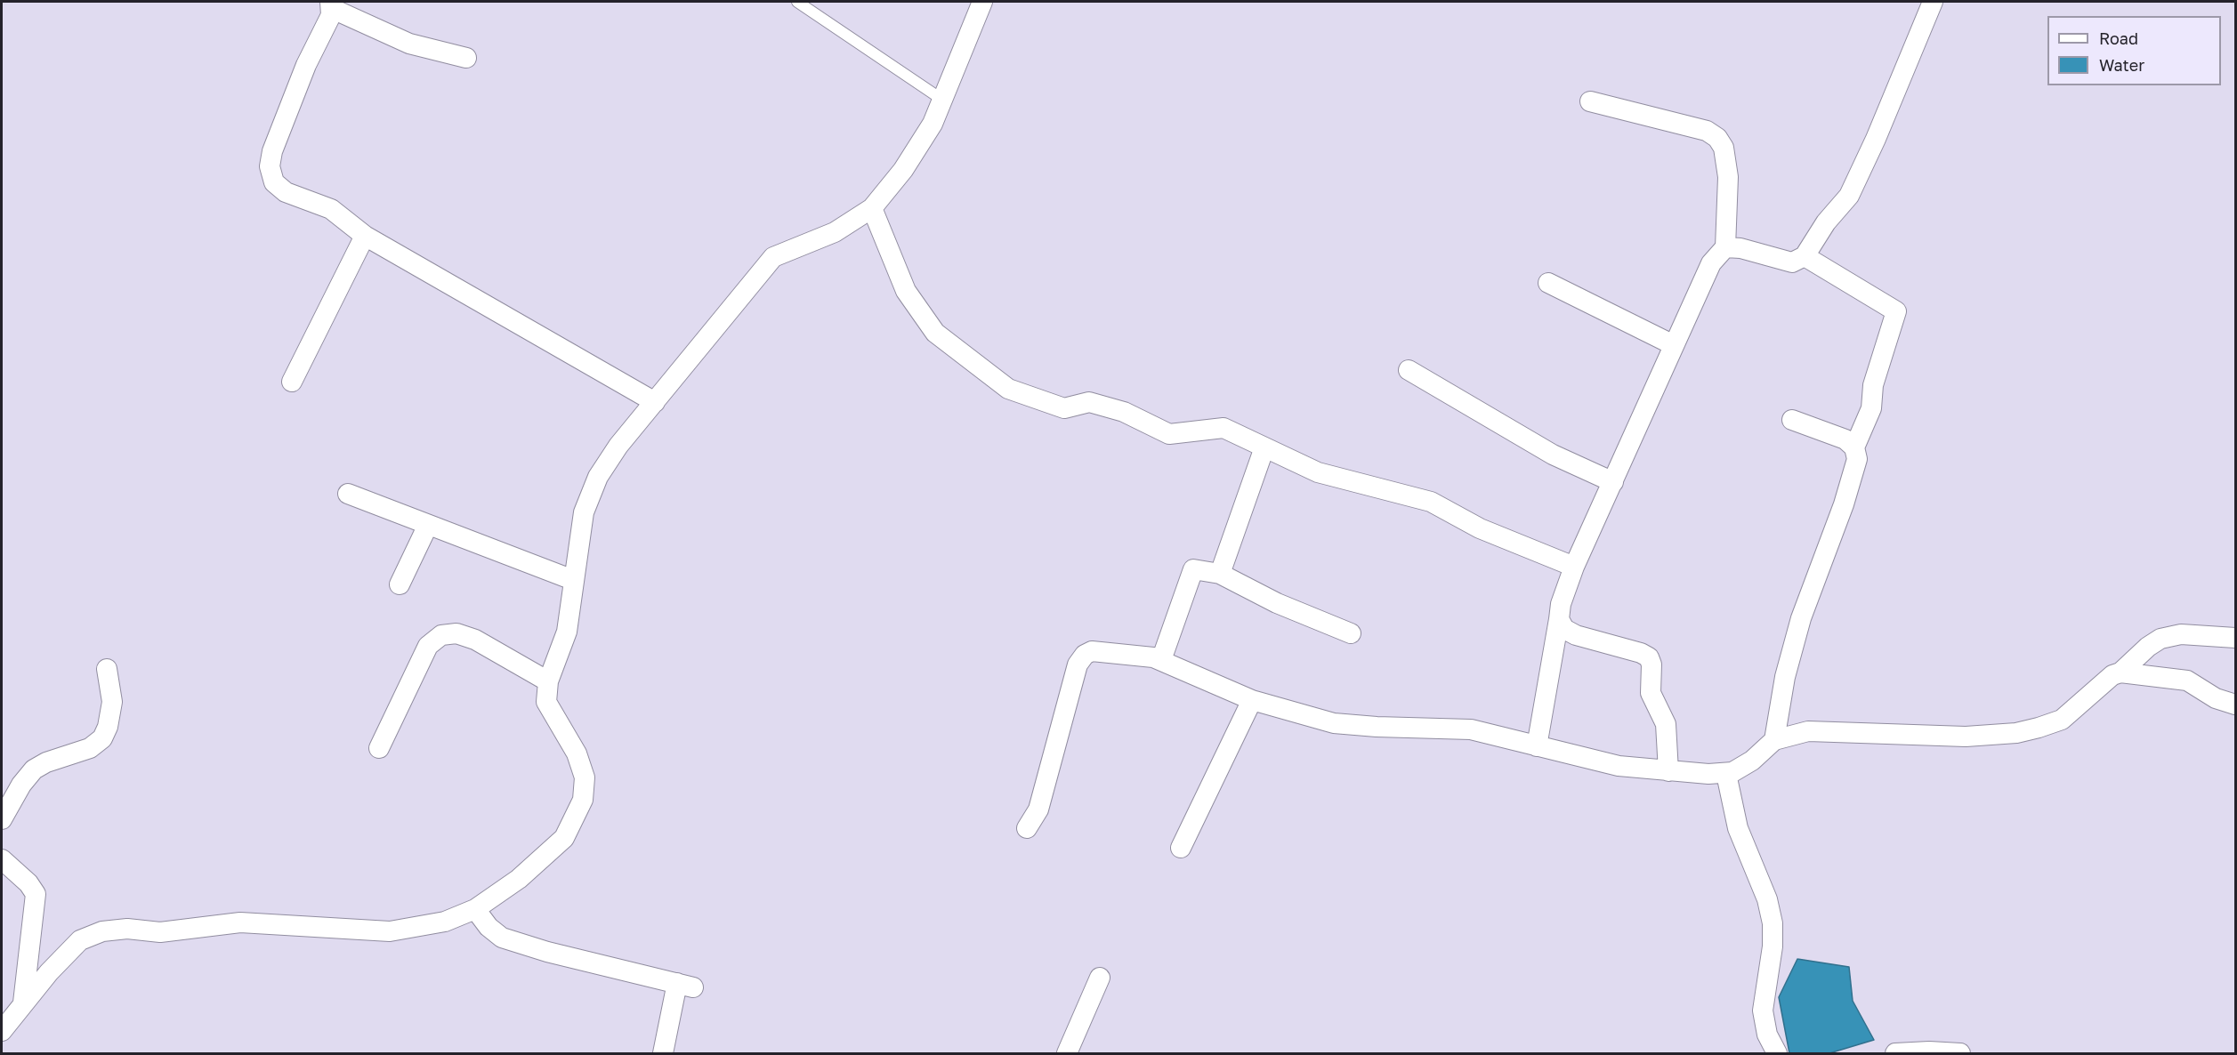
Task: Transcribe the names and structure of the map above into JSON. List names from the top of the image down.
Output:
{
  "legend": ["Road", "Water"]
}
